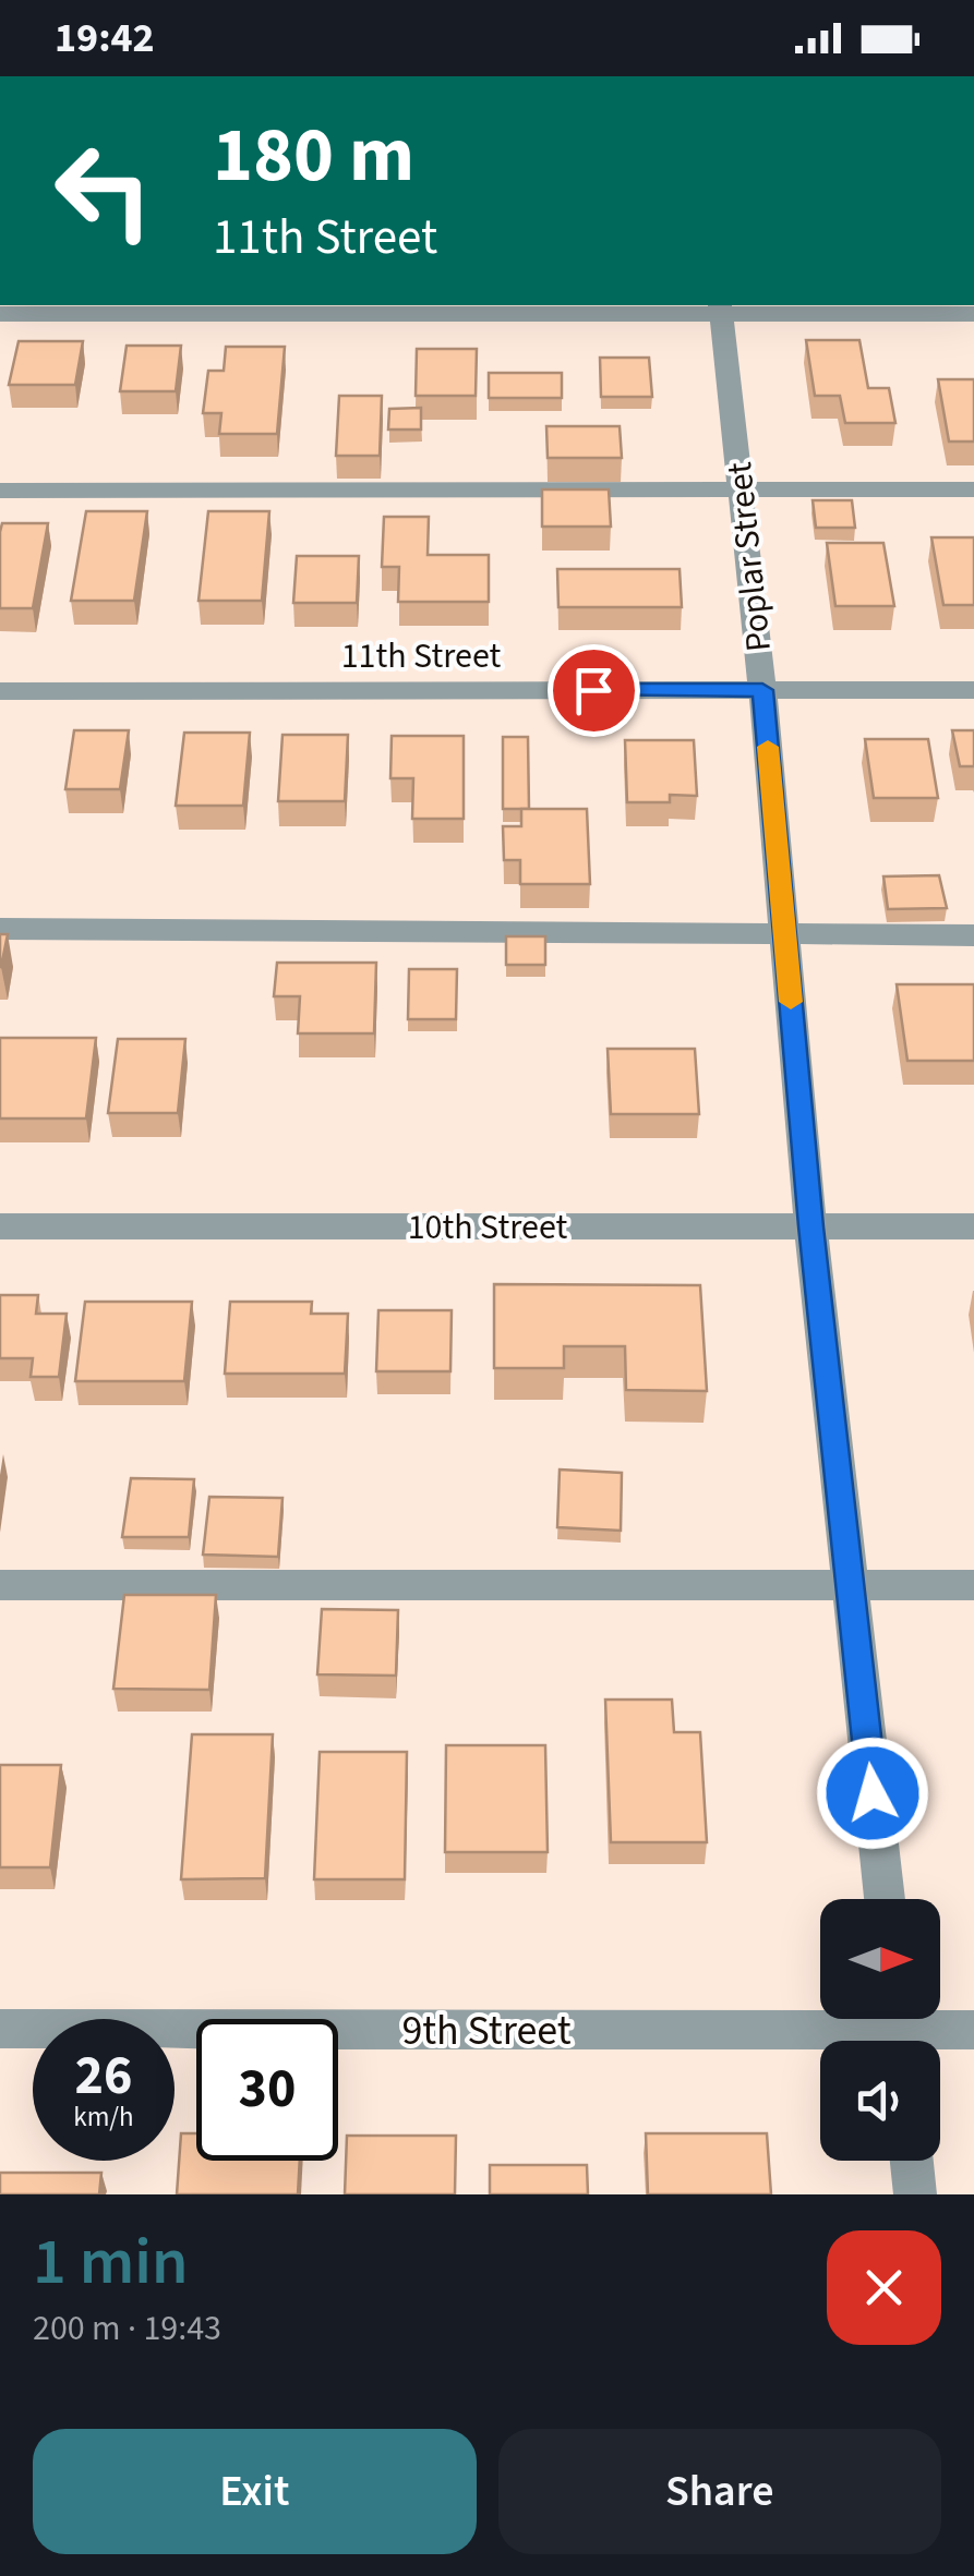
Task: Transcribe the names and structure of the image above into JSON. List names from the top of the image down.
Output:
{
  "streets": {
    "street": [
      "Poplar Street",
      "11th Street",
      "10th Street",
      "9th Street"
    ]
  },
  "crossings": [
    ["Poplar Street", "11th Street"],
    ["Poplar Street", "10th Street"]
  ],
  "north": "right",
  "page": {
    "status": "19:42",
    "turn": ["180 m", "11th Street"],
    "speed": "26 km/h",
    "limit": "30",
    "heading": ["1 min", "200 m · 19:43"],
    "buttons": ["Exit", "Share"]
  }
}
